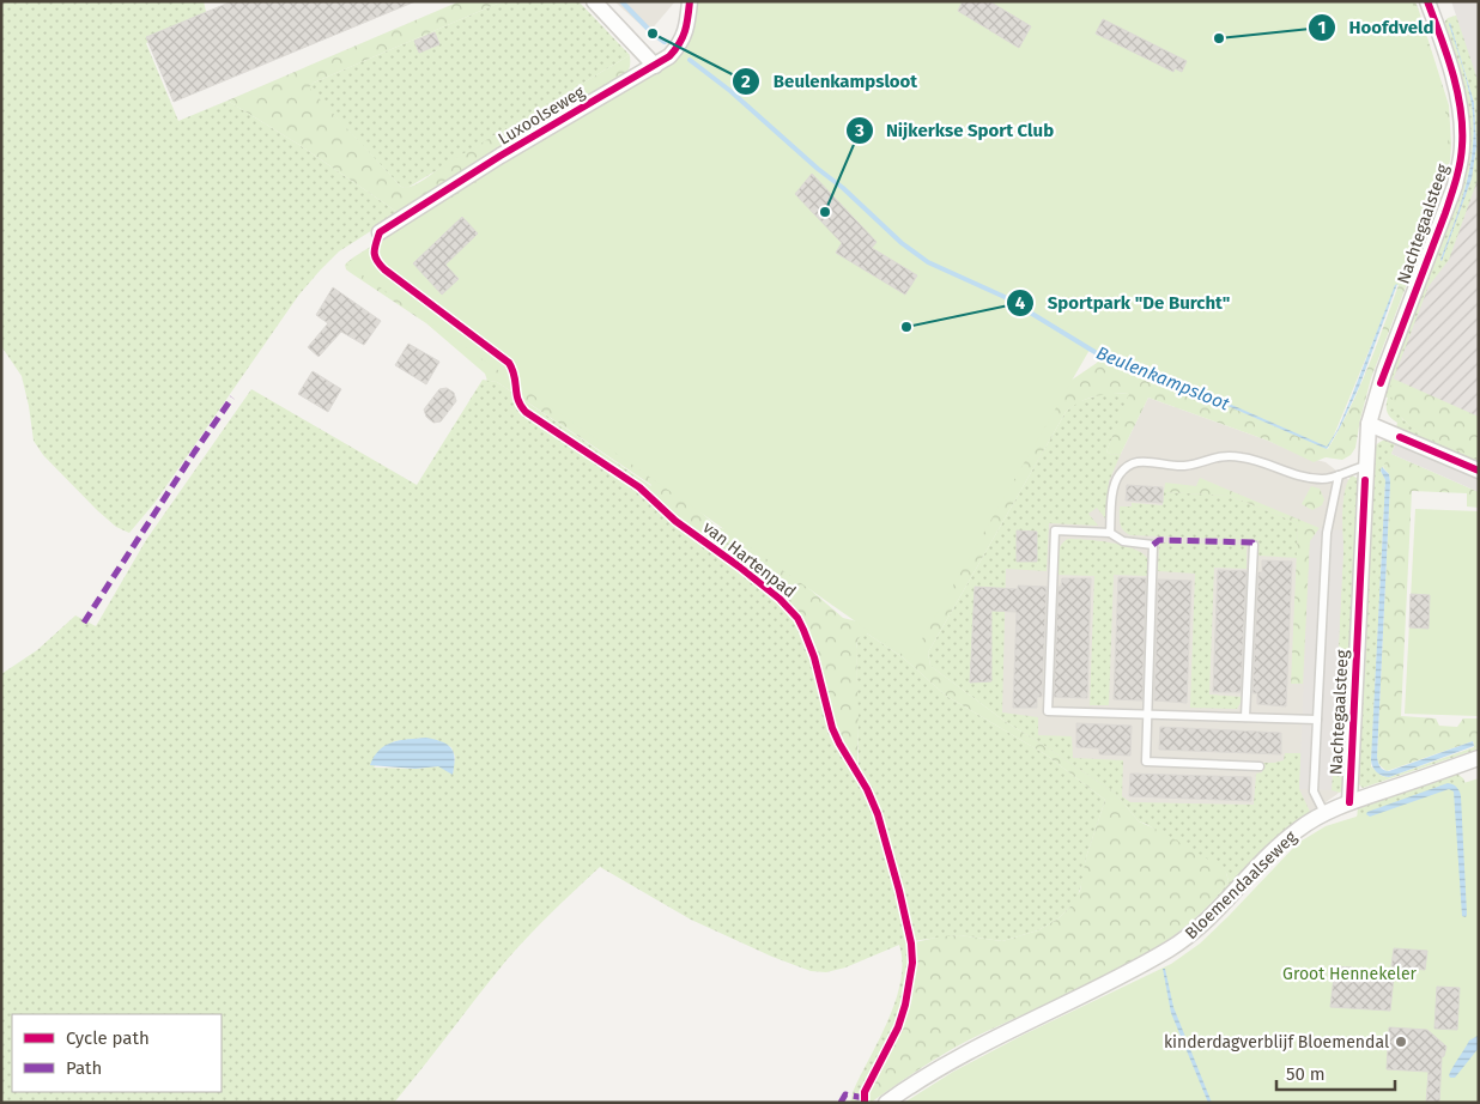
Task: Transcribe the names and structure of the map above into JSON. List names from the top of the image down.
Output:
{
  "streets": {
    "street": ["Luxoolseweg", "Nachtegaalsteeg", "Bloemendaalseweg"],
    "cycle path": ["van Hartenpad"]
  },
  "crossings": [
    ["Nachtegaalsteeg", "Bloemendaalseweg"]
  ],
  "water": ["Beulenkampsloot"],
  "parks": ["Groot Hennekeler"],
  "places": [
    "Beulenkampsloot",
    "Hoofdveld",
    "Nijkerkse Sport Club",
    "Sportpark \"De Burcht\"",
    "kinderdagverblijf Bloemendal"
  ],
  "legend": ["Cycle path", "Path"],
  "scale_bar": "50 m"
}
